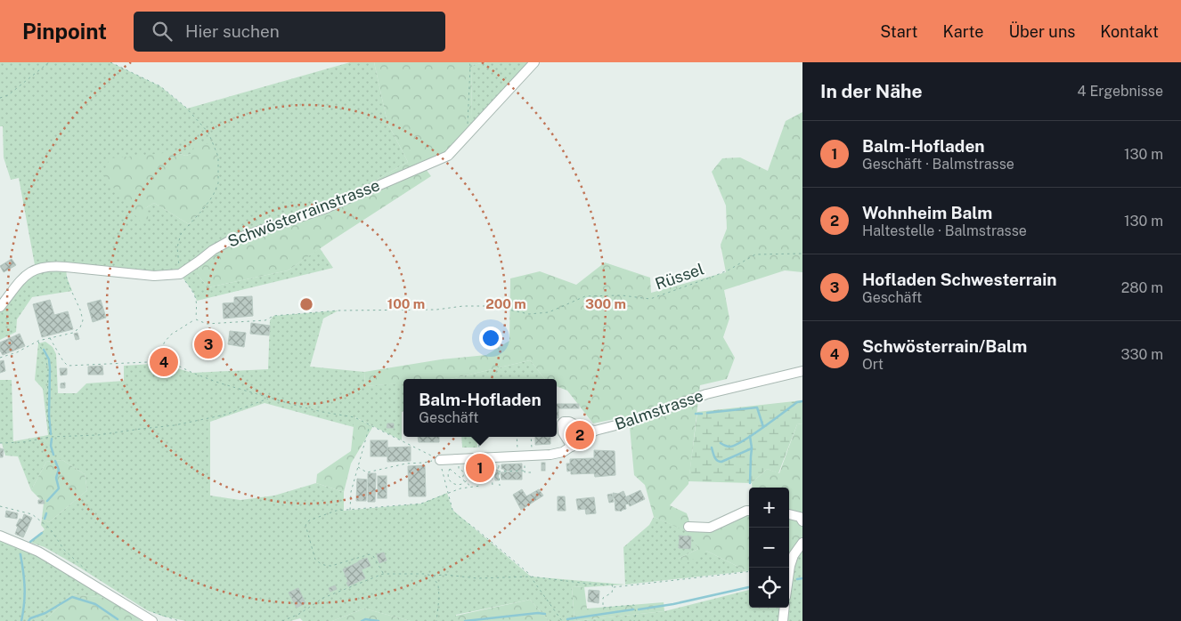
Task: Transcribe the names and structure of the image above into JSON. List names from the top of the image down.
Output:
{
  "streets": {
    "street": ["Schwösterrainstrasse", "Balmstrasse"],
    "path": ["Rüssel"]
  },
  "page": {
    "header": "Pinpoint",
    "search": "Hier suchen",
    "nav": [
      "Start",
      "Karte",
      "Über uns",
      "Kontakt"
    ],
    "heading": ["In der Nähe", "4 Ergebnisse"],
    "list": [
      {
        "mark": "1",
        "name": "Balm-Hofladen",
        "note": "Geschäft · Balmstrasse",
        "value": "130 m"
      },
      {
        "mark": "2",
        "name": "Wohnheim Balm",
        "note": "Haltestelle · Balmstrasse",
        "value": "130 m"
      },
      {
        "mark": "3",
        "name": "Hofladen Schwesterrain",
        "note": "Geschäft",
        "value": "280 m"
      },
      {
        "mark": "4",
        "name": "Schwösterrain/Balm",
        "note": "Ort",
        "value": "330 m"
      }
    ],
    "pins": [
      "3",
      "4",
      "2",
      "1"
    ],
    "popup": ["Balm-Hofladen", "Geschäft"],
    "map_buttons": ["+", "−"]
  },
  "rings": ["100 m", "200 m", "300 m"]
}
